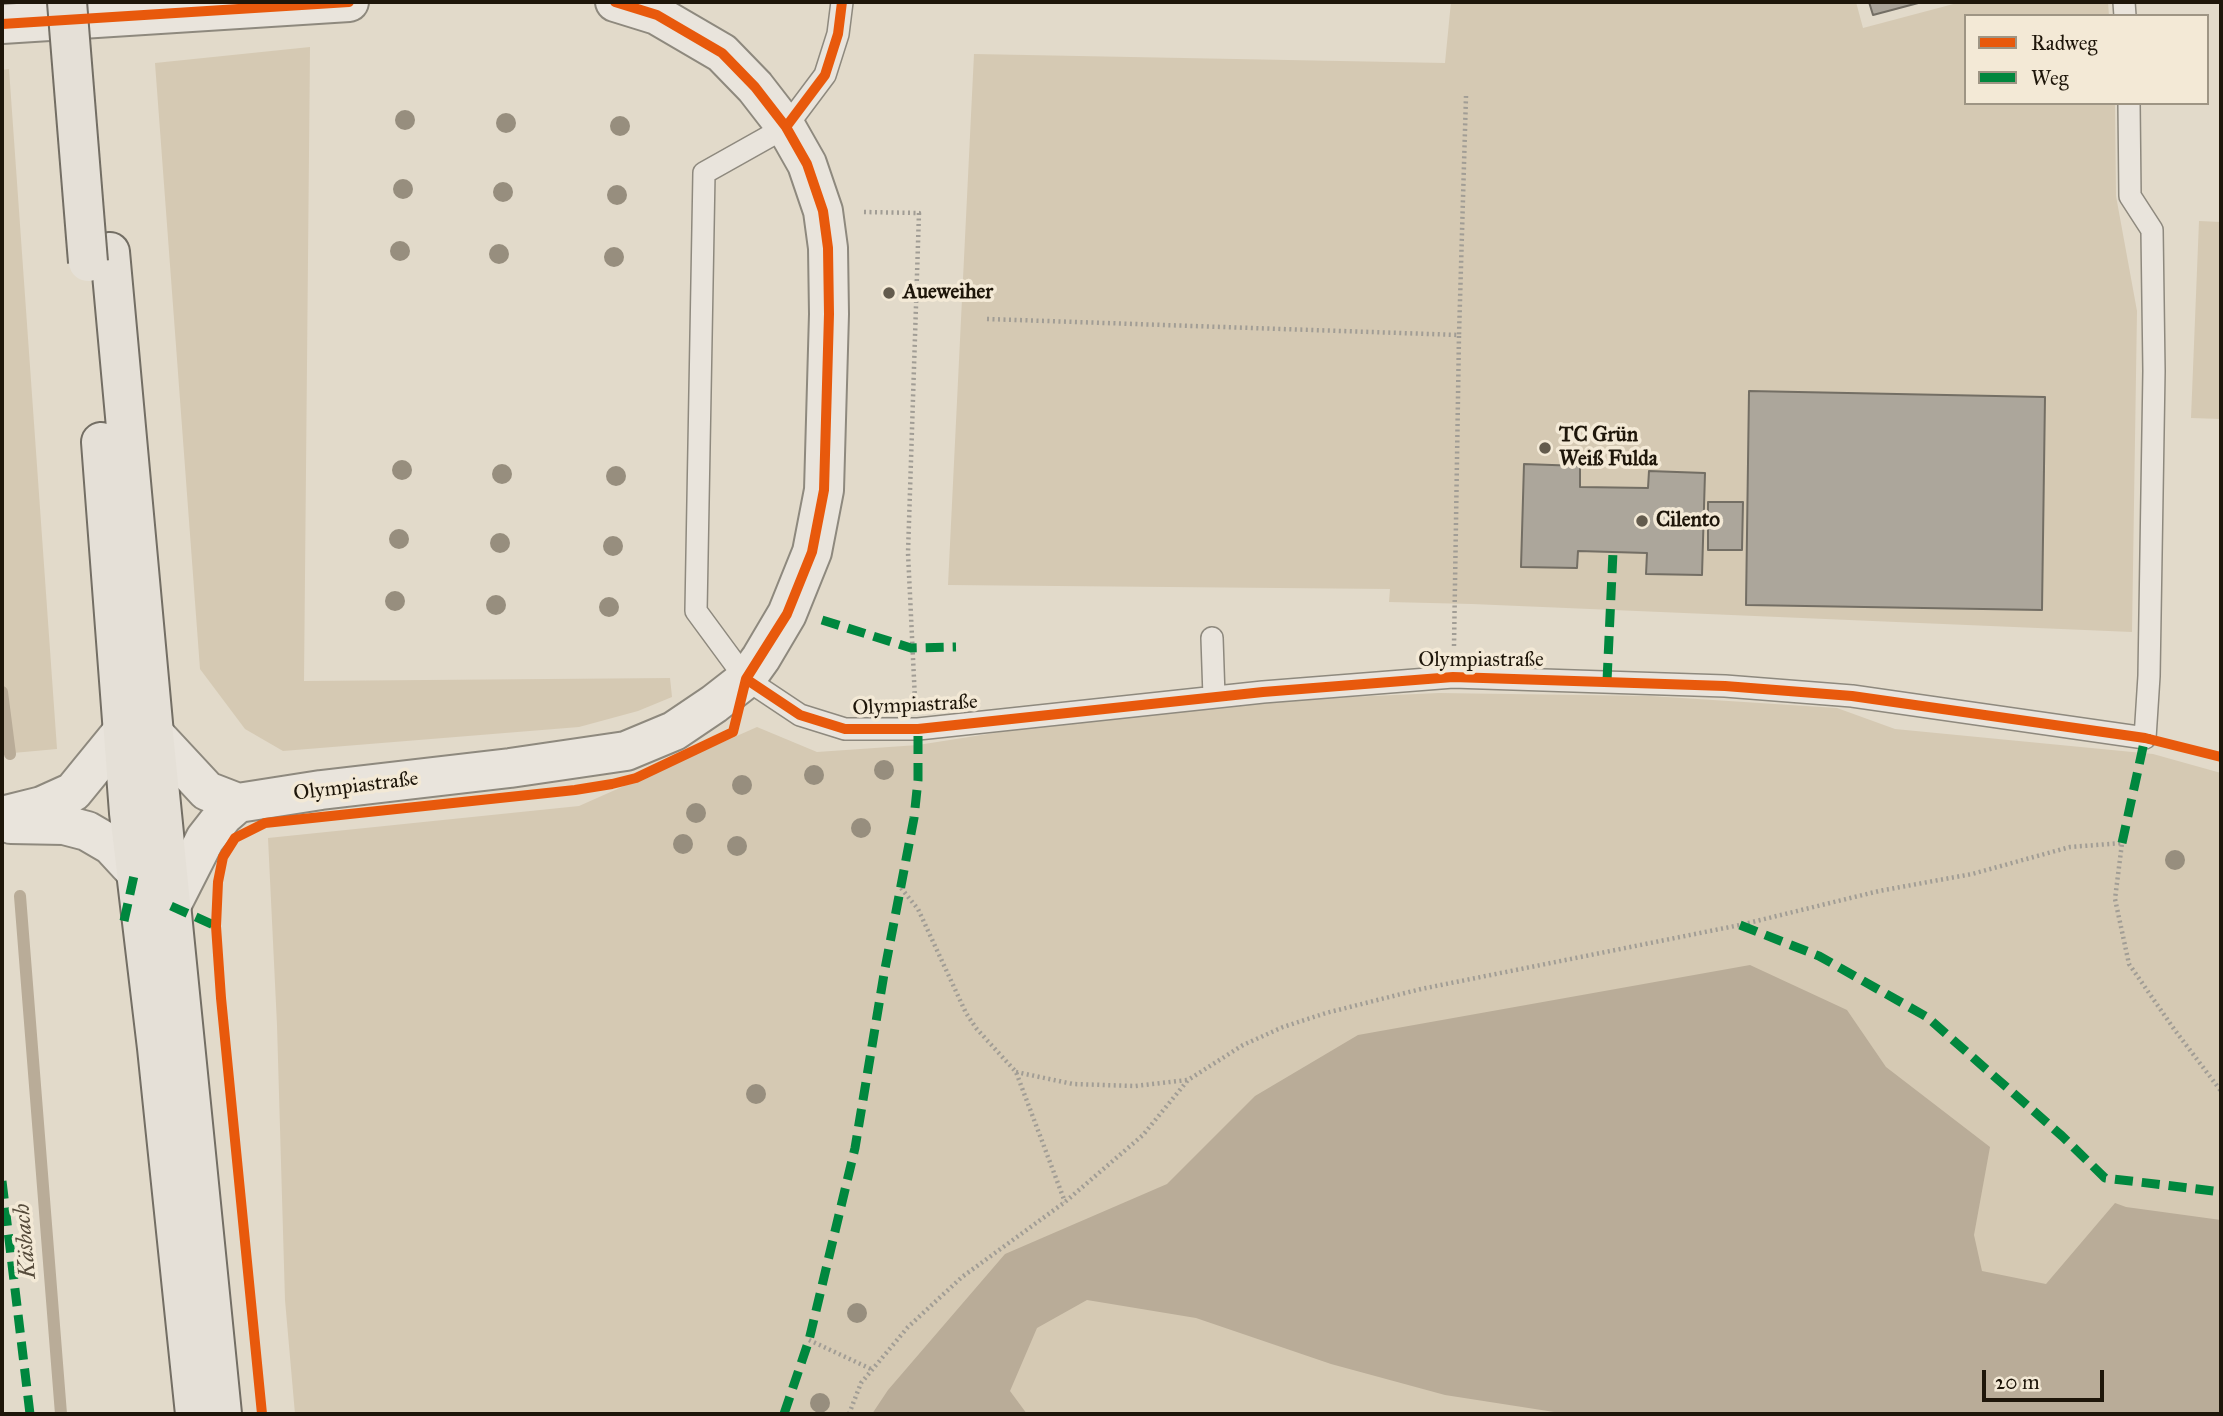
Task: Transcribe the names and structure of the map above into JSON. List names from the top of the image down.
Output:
{
  "streets": {
    "street": ["Olympiastraße"]
  },
  "water": ["Käsbach"],
  "places": ["Aueweiher", "TC Grün Weiß Fulda", "Cilento"],
  "legend": ["Radweg", "Weg"],
  "scale_bar": "20 m"
}
